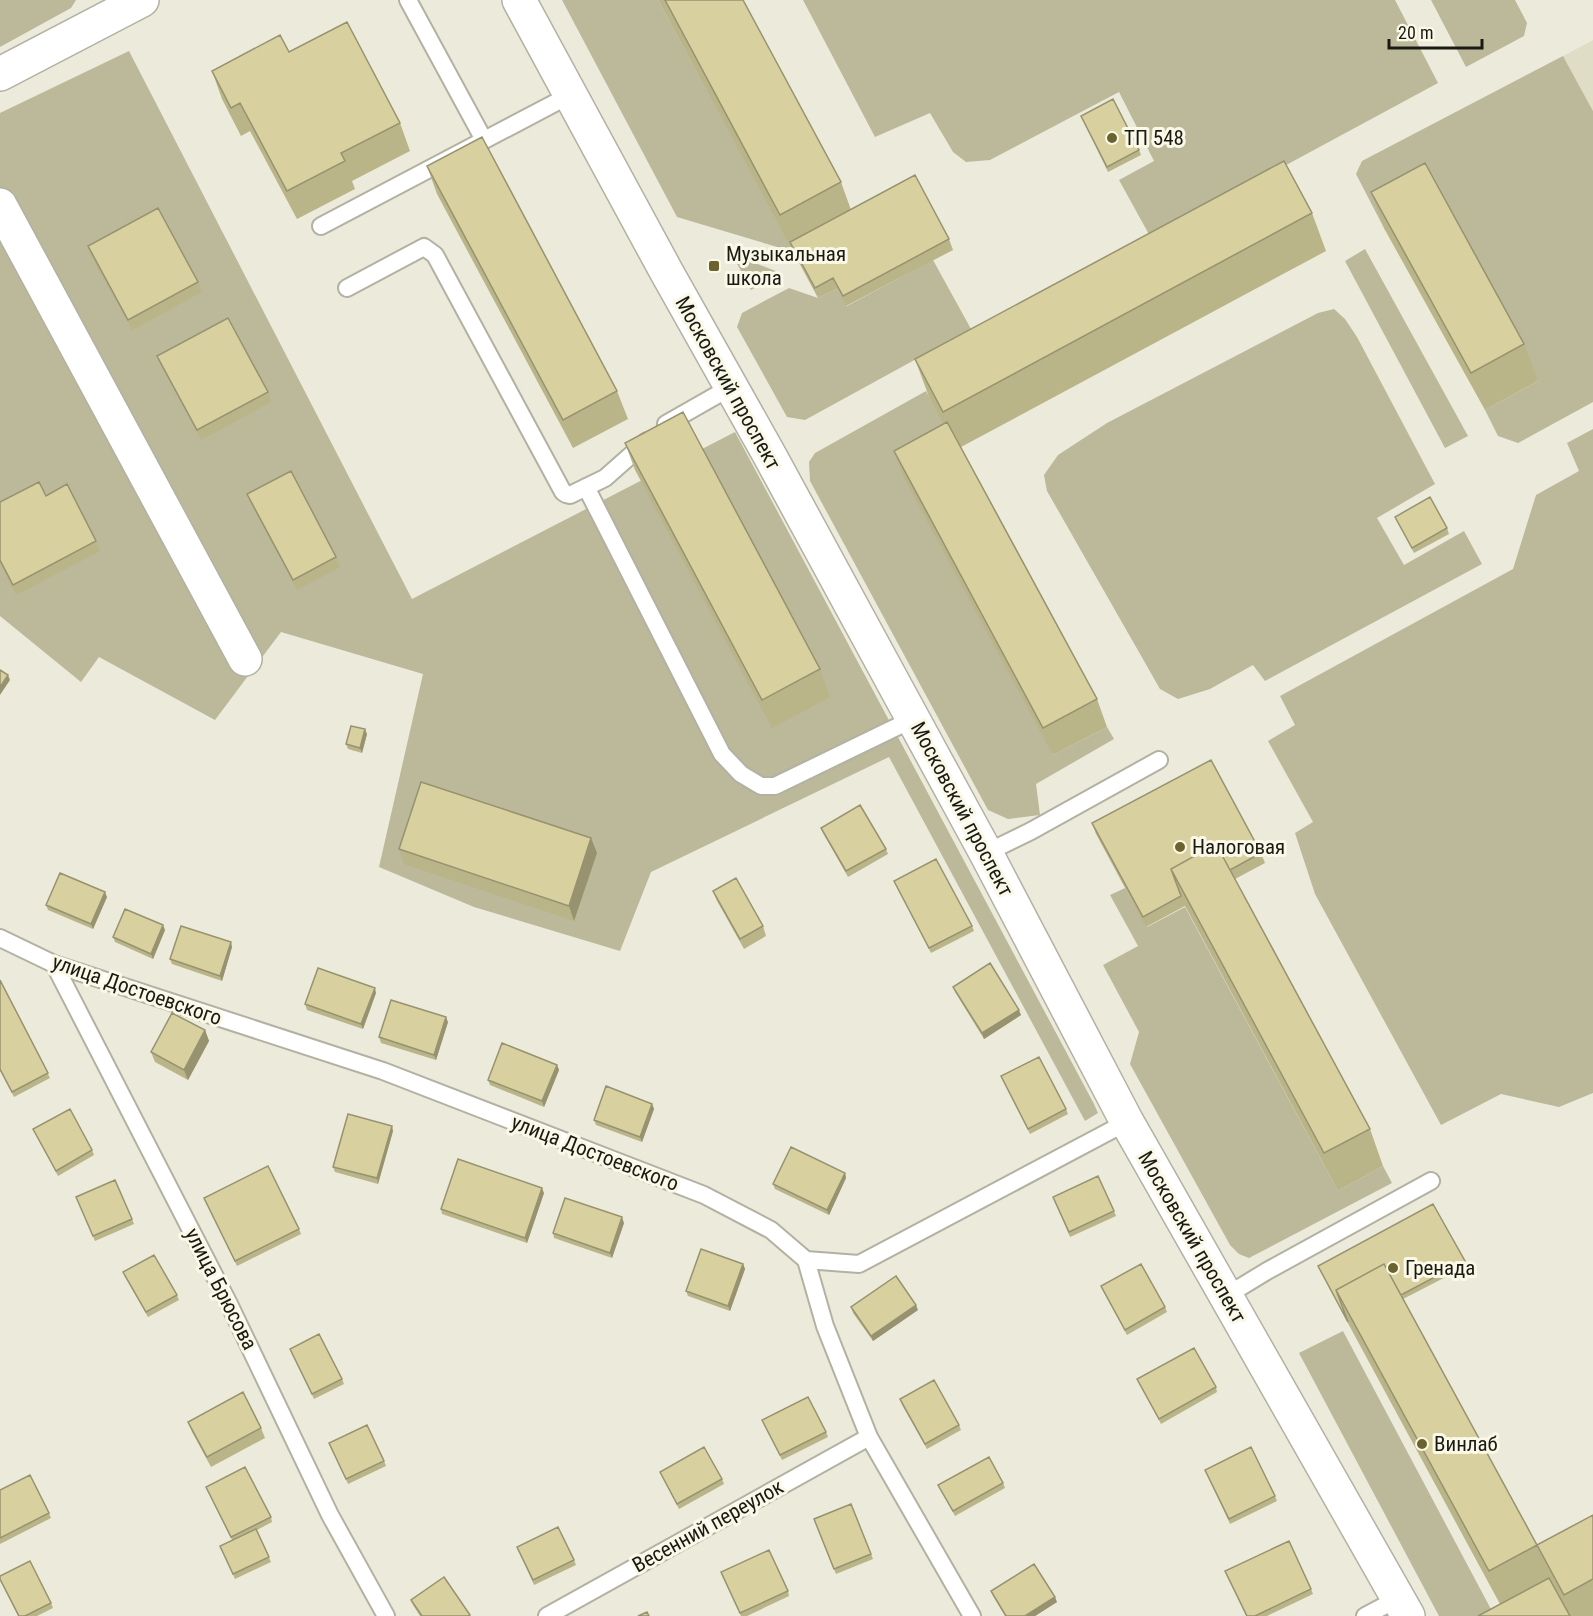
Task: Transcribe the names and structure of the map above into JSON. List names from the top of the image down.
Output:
{
  "streets": {
    "street": ["Московский проспект"],
    "lane": ["улица Достоевского", "улица Брюсова", "Весенний переулок"]
  },
  "crossings": [
    ["улица Достоевского", "улица Брюсова"]
  ],
  "places": {
    "other": [
      "ТП 548",
      "Налоговая",
      "Гренада",
      "Винлаб"
    ],
    "transit": ["Музыкальная школа"]
  },
  "scale_bar": "20 m"
}
